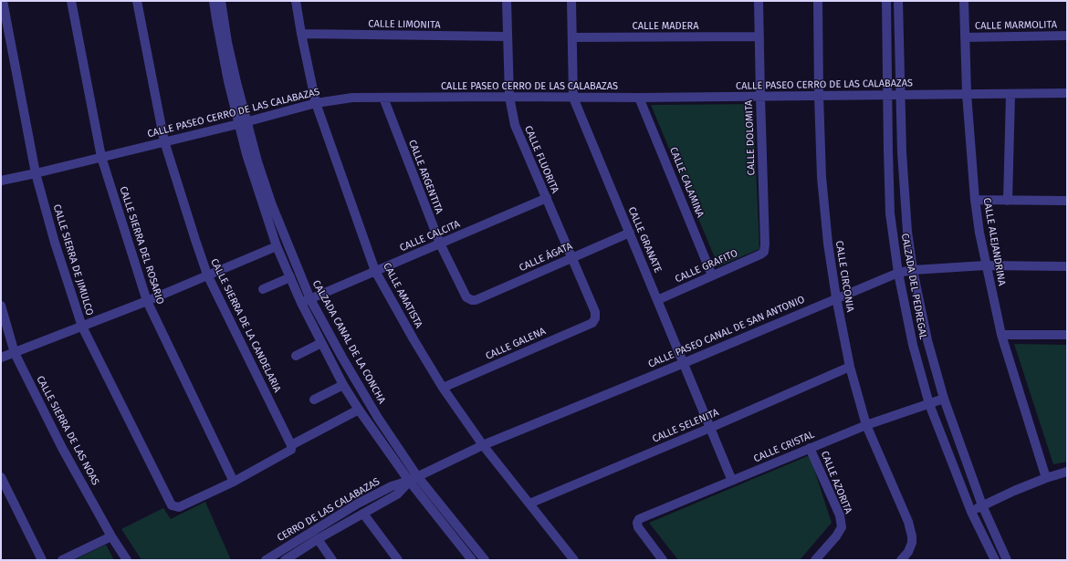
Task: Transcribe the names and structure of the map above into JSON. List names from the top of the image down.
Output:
{
  "streets": {
    "street": [
      "CALLE LIMONITA",
      "CALLE MARMOLITA",
      "CALLE MADERA",
      "CALLE PASEO CERRO DE LAS CALABAZAS",
      "CALLE DOLOMITA",
      "CALLE FLUORITA",
      "CALLE ARGENTITA",
      "CALLE CALAMINA",
      "CALLE CALCITA",
      "CALLE GRANATE",
      "CALLE ALEJANDRINA",
      "CALLE SIERRA DEL ROSARIO",
      "CALLE ÁGATA",
      "CALLE SIERRA DE JIMULCO",
      "CALLE GRAFITO",
      "CALLE CIRCONIA",
      "CALZADA DEL PEDREGAL",
      "CALLE AMATISTA",
      "CALLE SIERRA DE LA CANDELARIA",
      "CALLE PASEO CANAL DE SAN ANTONIO",
      "CALZADA CANAL DE LA CONCHA",
      "CALLE GALENA",
      "CALLE SELENITA",
      "CALLE SIERRA DE LAS NOAS",
      "CALLE CRISTAL",
      "CALLE AZORITA",
      "CERRO DE LAS CALABAZAS"
    ]
  },
  "crossings": [
    ["CALLE LIMONITA", "CALLE FLUORITA"],
    ["CALLE LIMONITA", "CALLE AMATISTA"],
    ["CALLE MARMOLITA", "CALLE ALEJANDRINA"],
    ["CALLE MADERA", "CALLE DOLOMITA"],
    ["CALLE MADERA", "CALLE GRANATE"],
    ["CALLE PASEO CERRO DE LAS CALABAZAS", "CALLE DOLOMITA"],
    ["CALLE PASEO CERRO DE LAS CALABAZAS", "CALLE FLUORITA"],
    ["CALLE PASEO CERRO DE LAS CALABAZAS", "CALLE ARGENTITA"],
    ["CALLE PASEO CERRO DE LAS CALABAZAS", "CALLE CALAMINA"],
    ["CALLE PASEO CERRO DE LAS CALABAZAS", "CALLE GRANATE"],
    ["CALLE PASEO CERRO DE LAS CALABAZAS", "CALLE ALEJANDRINA"],
    ["CALLE PASEO CERRO DE LAS CALABAZAS", "CALLE SIERRA DEL ROSARIO"],
    ["CALLE PASEO CERRO DE LAS CALABAZAS", "CALLE SIERRA DE JIMULCO"],
    ["CALLE PASEO CERRO DE LAS CALABAZAS", "CALLE CIRCONIA"],
    ["CALLE PASEO CERRO DE LAS CALABAZAS", "CALZADA DEL PEDREGAL"],
    ["CALLE PASEO CERRO DE LAS CALABAZAS", "CALLE AMATISTA"],
    ["CALLE PASEO CERRO DE LAS CALABAZAS", "CALLE SIERRA DE LA CANDELARIA"],
    ["CALLE PASEO CERRO DE LAS CALABAZAS", "CALZADA CANAL DE LA CONCHA"],
    ["CALLE DOLOMITA", "CALLE GRAFITO"],
    ["CALLE FLUORITA", "CALLE CALCITA"],
    ["CALLE FLUORITA", "CALLE ÁGATA"],
    ["CALLE FLUORITA", "CALLE GALENA"],
    ["CALLE ARGENTITA", "CALLE CALCITA"],
    ["CALLE ARGENTITA", "CALLE ÁGATA"],
    ["CALLE CALAMINA", "CALLE GRAFITO"],
    ["CALLE CALCITA", "CALLE AMATISTA"],
    ["CALLE CALCITA", "CALZADA CANAL DE LA CONCHA"],
    ["CALLE GRANATE", "CALLE ÁGATA"],
    ["CALLE GRANATE", "CALLE GRAFITO"],
    ["CALLE GRANATE", "CALLE PASEO CANAL DE SAN ANTONIO"],
    ["CALLE GRANATE", "CALLE SELENITA"],
    ["CALLE GRANATE", "CALLE CRISTAL"],
    ["CALLE ALEJANDRINA", "CALLE PASEO CANAL DE SAN ANTONIO"],
    ["CALLE SIERRA DEL ROSARIO", "CALLE SIERRA DE JIMULCO"],
    ["CALLE CIRCONIA", "CALLE PASEO CANAL DE SAN ANTONIO"],
    ["CALLE CIRCONIA", "CALLE SELENITA"],
    ["CALLE CIRCONIA", "CALLE CRISTAL"],
    ["CALZADA DEL PEDREGAL", "CALLE PASEO CANAL DE SAN ANTONIO"],
    ["CALZADA DEL PEDREGAL", "CALLE CRISTAL"],
    ["CALLE AMATISTA", "CALLE PASEO CANAL DE SAN ANTONIO"],
    ["CALLE AMATISTA", "CALLE GALENA"],
    ["CALLE AMATISTA", "CALLE SELENITA"],
    ["CALLE PASEO CANAL DE SAN ANTONIO", "CALZADA CANAL DE LA CONCHA"],
    ["CALLE PASEO CANAL DE SAN ANTONIO", "CERRO DE LAS CALABAZAS"],
    ["CALZADA CANAL DE LA CONCHA", "CERRO DE LAS CALABAZAS"],
    ["CALLE CRISTAL", "CALLE AZORITA"]
  ]
}
